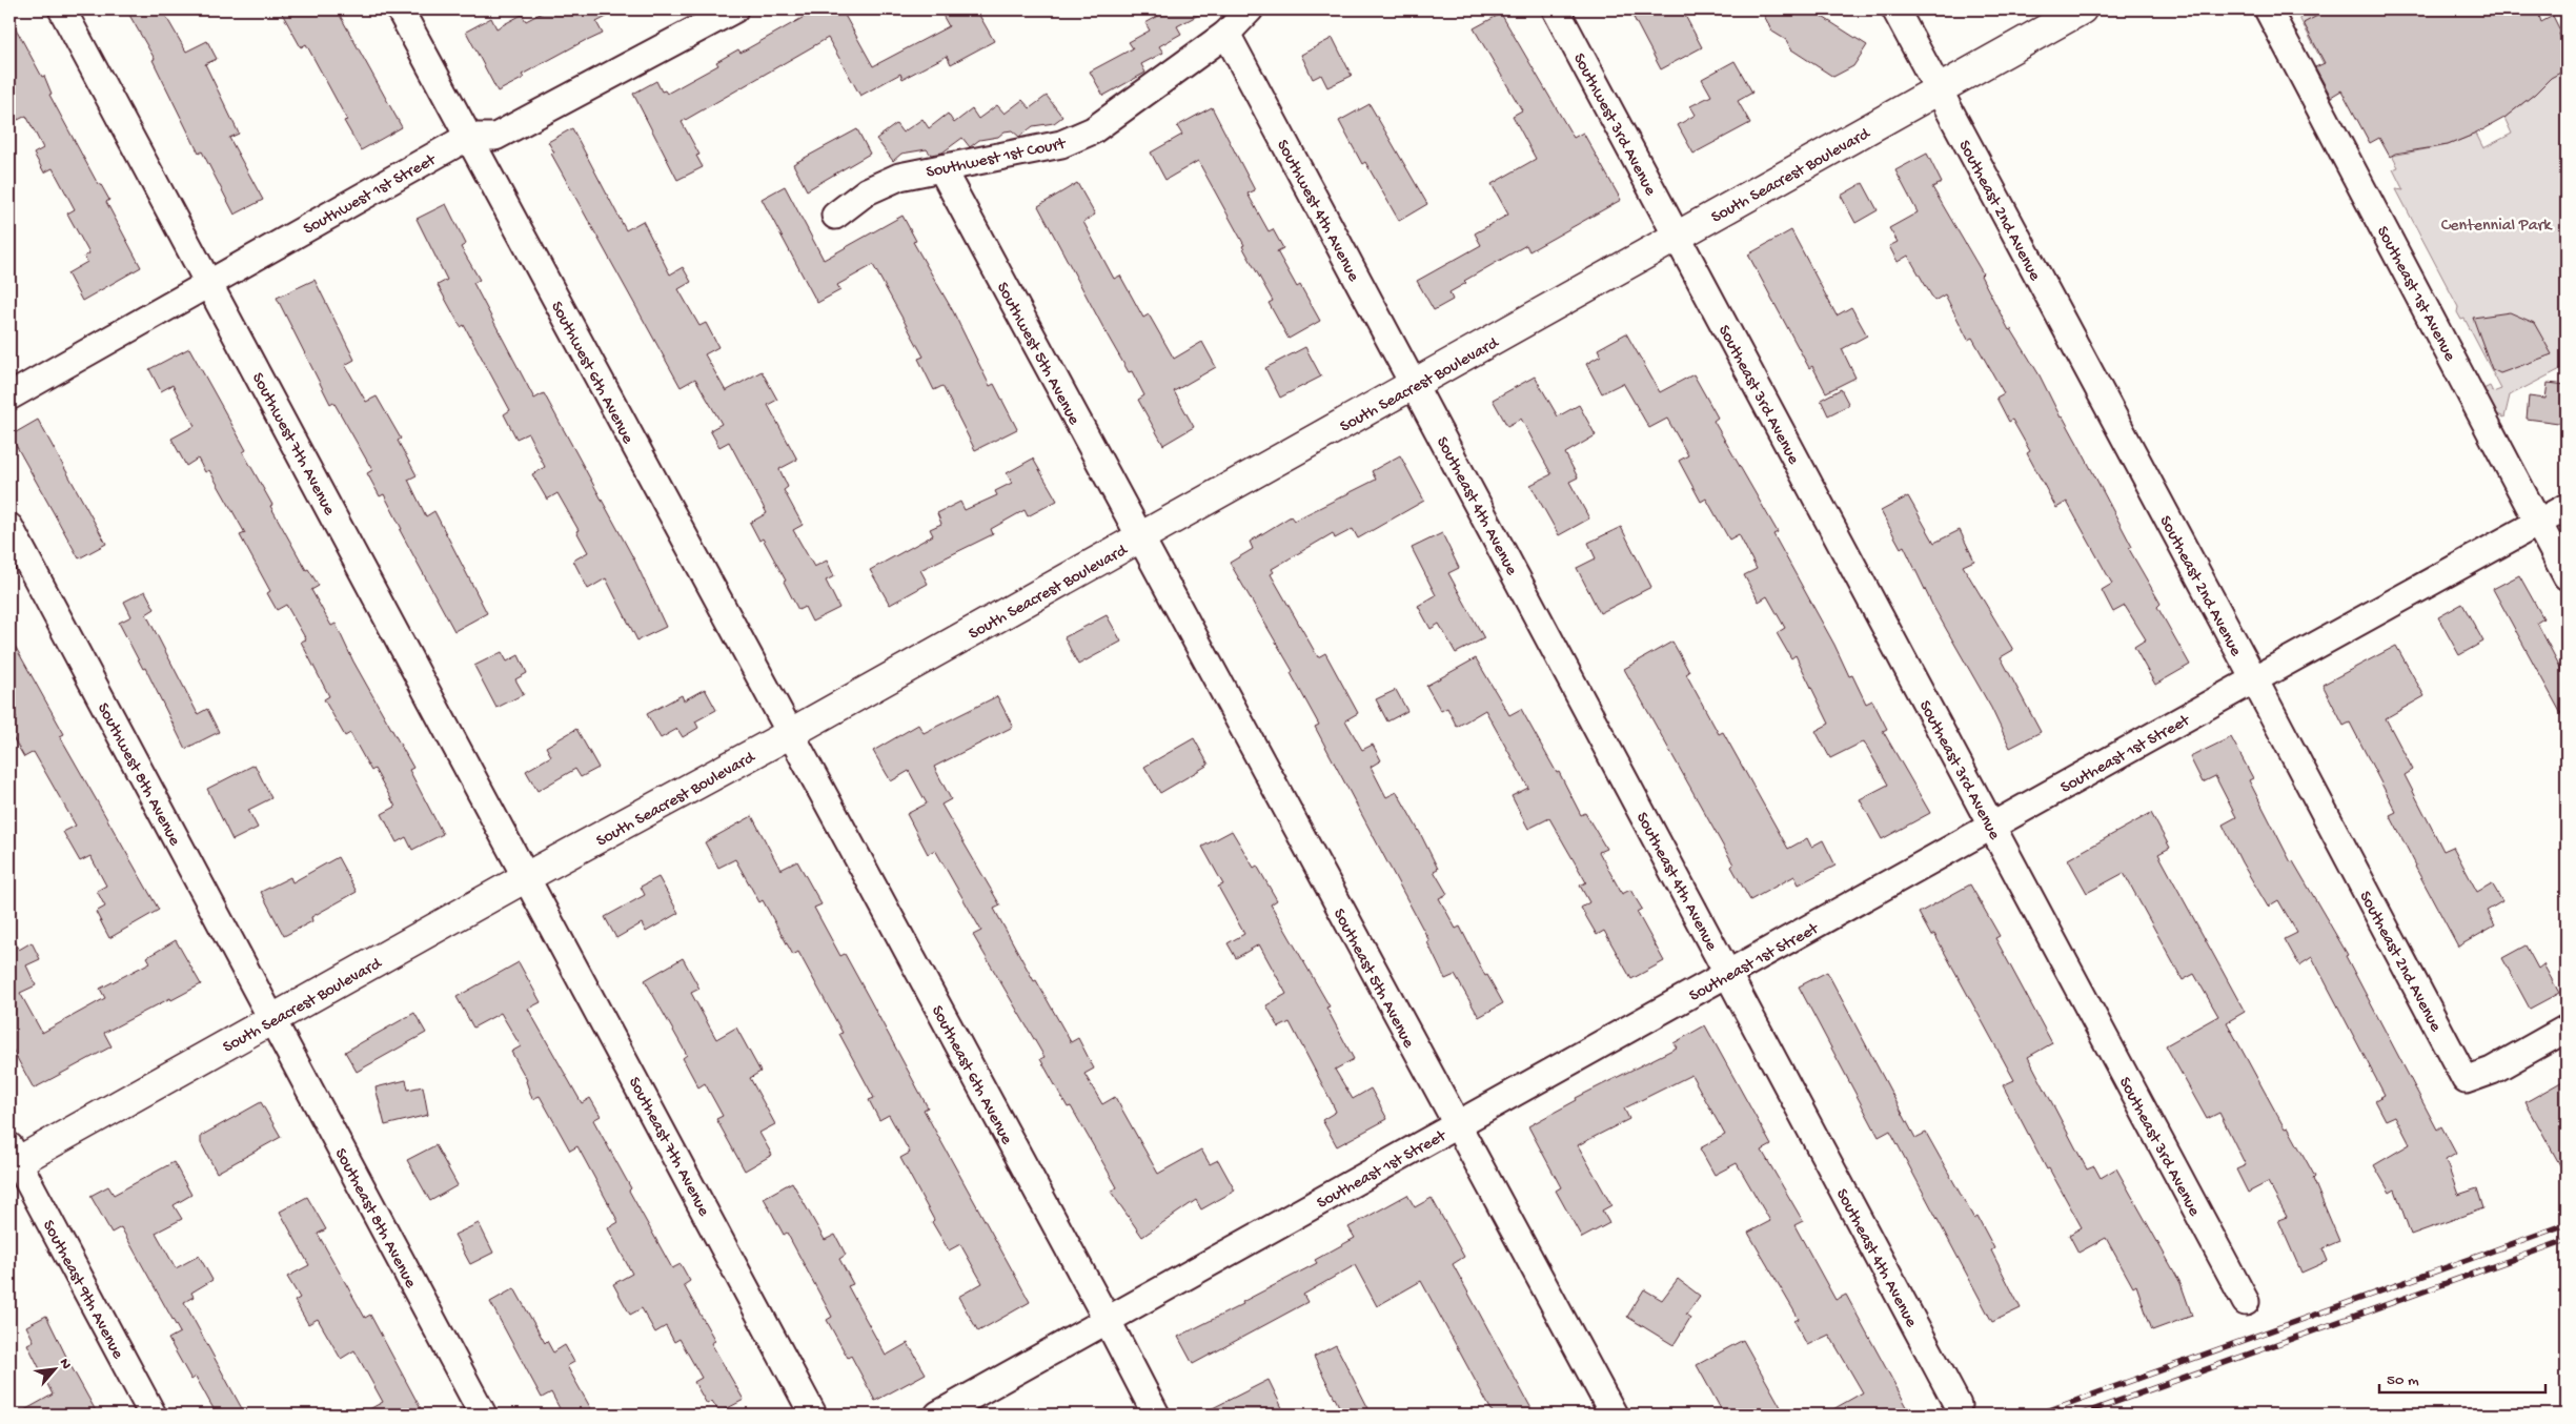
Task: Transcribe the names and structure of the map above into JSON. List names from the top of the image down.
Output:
{
  "streets": {
    "street": [
      "Southwest 3rd Avenue",
      "Southwest 1st Court",
      "South Seacrest Boulevard",
      "Southwest 1st Street",
      "Southwest 4th Avenue",
      "Southeast 2nd Avenue",
      "Southeast 1st Avenue",
      "Southwest 5th Avenue",
      "Southwest 6th Avenue",
      "Southeast 3rd Avenue",
      "Southwest 7th Avenue",
      "Southeast 4th Avenue",
      "Southeast 1st Street",
      "Southwest 8th Avenue",
      "Southeast 5th Avenue",
      "Southeast 6th Avenue",
      "Southeast 7th Avenue",
      "Southeast 8th Avenue",
      "Southeast 9th Avenue"
    ]
  },
  "crossings": [
    ["Southwest 3rd Avenue", "South Seacrest Boulevard"],
    ["Southwest 3rd Avenue", "Southeast 3rd Avenue"],
    ["Southwest 1st Court", "Southwest 4th Avenue"],
    ["Southwest 1st Court", "Southwest 5th Avenue"],
    ["South Seacrest Boulevard", "Southwest 4th Avenue"],
    ["South Seacrest Boulevard", "Southeast 2nd Avenue"],
    ["South Seacrest Boulevard", "Southwest 5th Avenue"],
    ["South Seacrest Boulevard", "Southwest 6th Avenue"],
    ["South Seacrest Boulevard", "Southeast 3rd Avenue"],
    ["South Seacrest Boulevard", "Southwest 7th Avenue"],
    ["South Seacrest Boulevard", "Southeast 4th Avenue"],
    ["South Seacrest Boulevard", "Southwest 8th Avenue"],
    ["South Seacrest Boulevard", "Southeast 5th Avenue"],
    ["South Seacrest Boulevard", "Southeast 6th Avenue"],
    ["South Seacrest Boulevard", "Southeast 7th Avenue"],
    ["South Seacrest Boulevard", "Southeast 8th Avenue"],
    ["South Seacrest Boulevard", "Southeast 9th Avenue"],
    ["Southwest 1st Street", "Southwest 6th Avenue"],
    ["Southwest 1st Street", "Southwest 7th Avenue"],
    ["Southwest 4th Avenue", "Southeast 4th Avenue"],
    ["Southeast 2nd Avenue", "Southeast 1st Street"],
    ["Southeast 1st Avenue", "Southeast 1st Street"],
    ["Southwest 5th Avenue", "Southeast 5th Avenue"],
    ["Southwest 6th Avenue", "Southeast 6th Avenue"],
    ["Southeast 3rd Avenue", "Southeast 1st Street"],
    ["Southwest 7th Avenue", "Southeast 7th Avenue"],
    ["Southeast 4th Avenue", "Southeast 1st Street"],
    ["Southeast 1st Street", "Southeast 5th Avenue"],
    ["Southeast 1st Street", "Southeast 6th Avenue"],
    ["Southwest 8th Avenue", "Southeast 8th Avenue"]
  ],
  "parks": ["Centennial Park"],
  "scale_bar": "50 m",
  "north": "top right"
}
